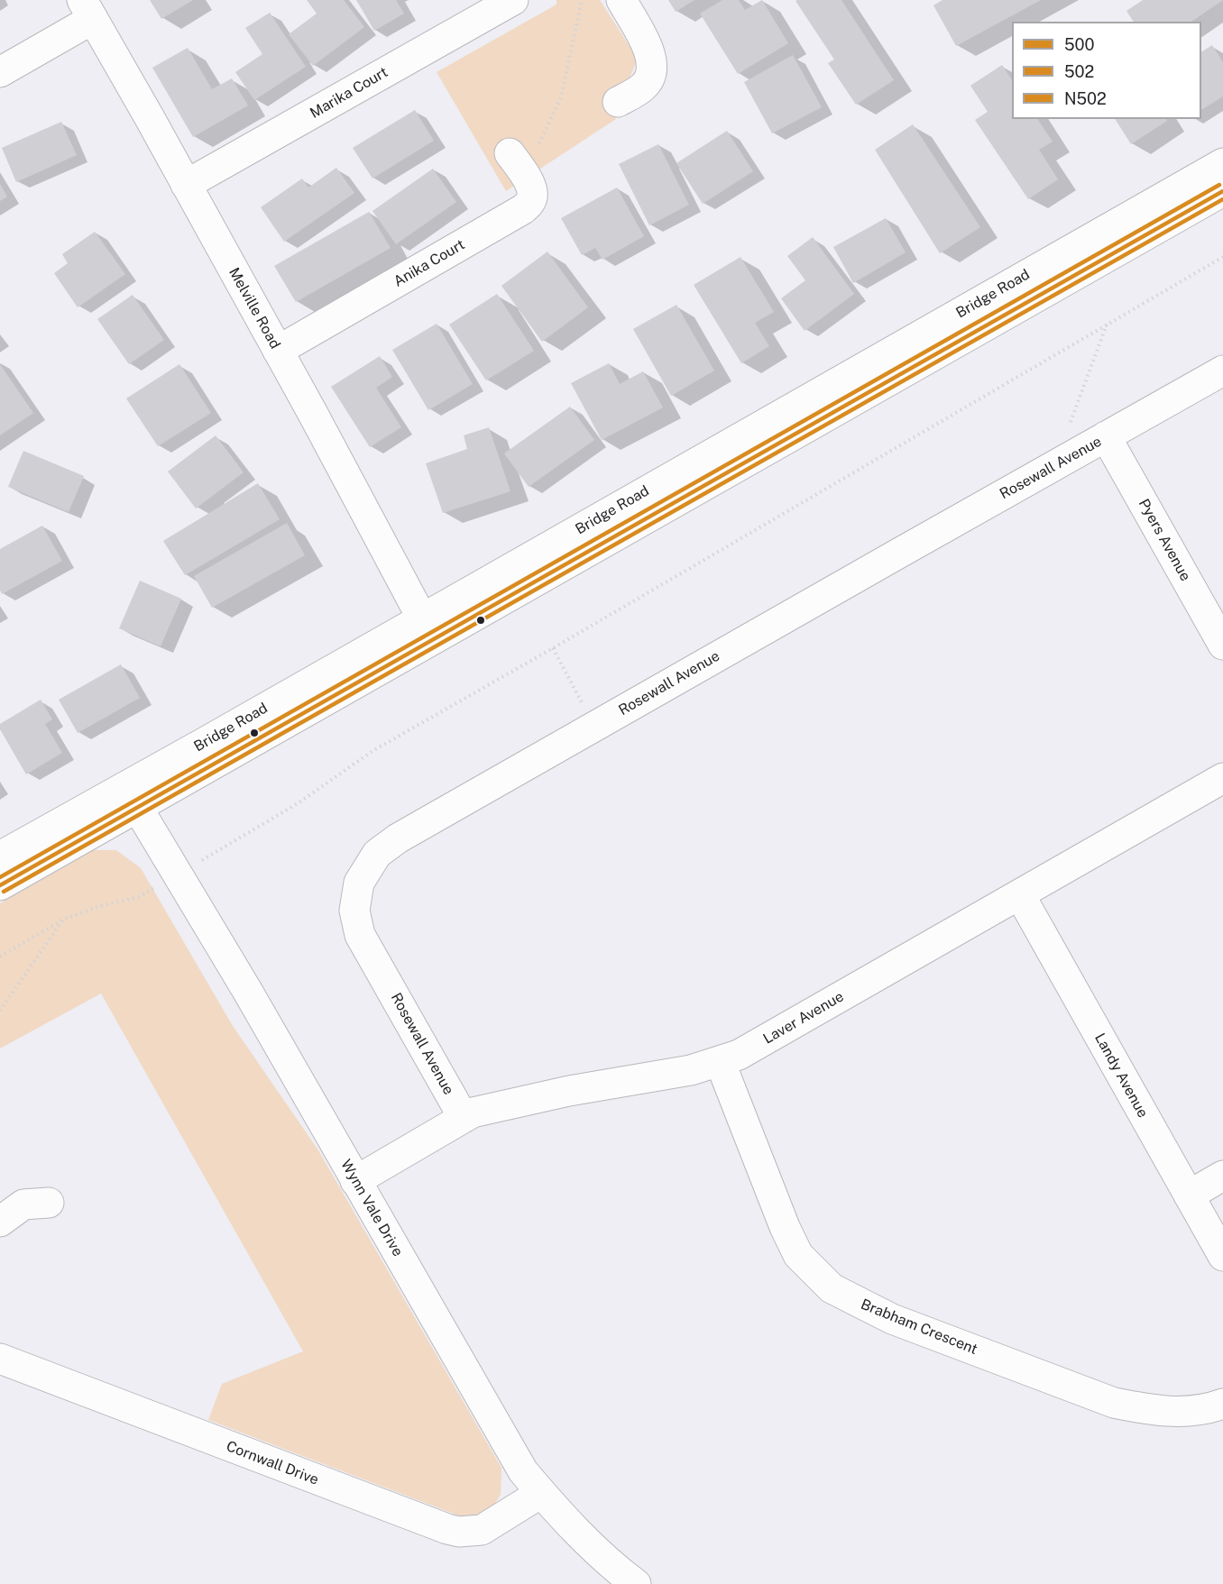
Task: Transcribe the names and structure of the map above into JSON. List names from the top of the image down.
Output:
{
  "streets": {
    "street": [
      "Marika Court",
      "Anika Court",
      "Bridge Road",
      "Melville Road",
      "Rosewall Avenue",
      "Pyers Avenue",
      "Laver Avenue",
      "Landy Avenue",
      "Wynn Vale Drive",
      "Brabham Crescent",
      "Cornwall Drive"
    ]
  },
  "crossings": [
    ["Marika Court", "Melville Road"],
    ["Anika Court", "Melville Road"],
    ["Bridge Road", "Melville Road"],
    ["Bridge Road", "Wynn Vale Drive"],
    ["Rosewall Avenue", "Pyers Avenue"],
    ["Rosewall Avenue", "Laver Avenue"],
    ["Laver Avenue", "Landy Avenue"],
    ["Laver Avenue", "Wynn Vale Drive"],
    ["Laver Avenue", "Brabham Crescent"],
    ["Wynn Vale Drive", "Cornwall Drive"]
  ],
  "lines": ["transit line N502", "transit line 500", "transit line 502"],
  "legend": ["500", "502", "N502"]
}
